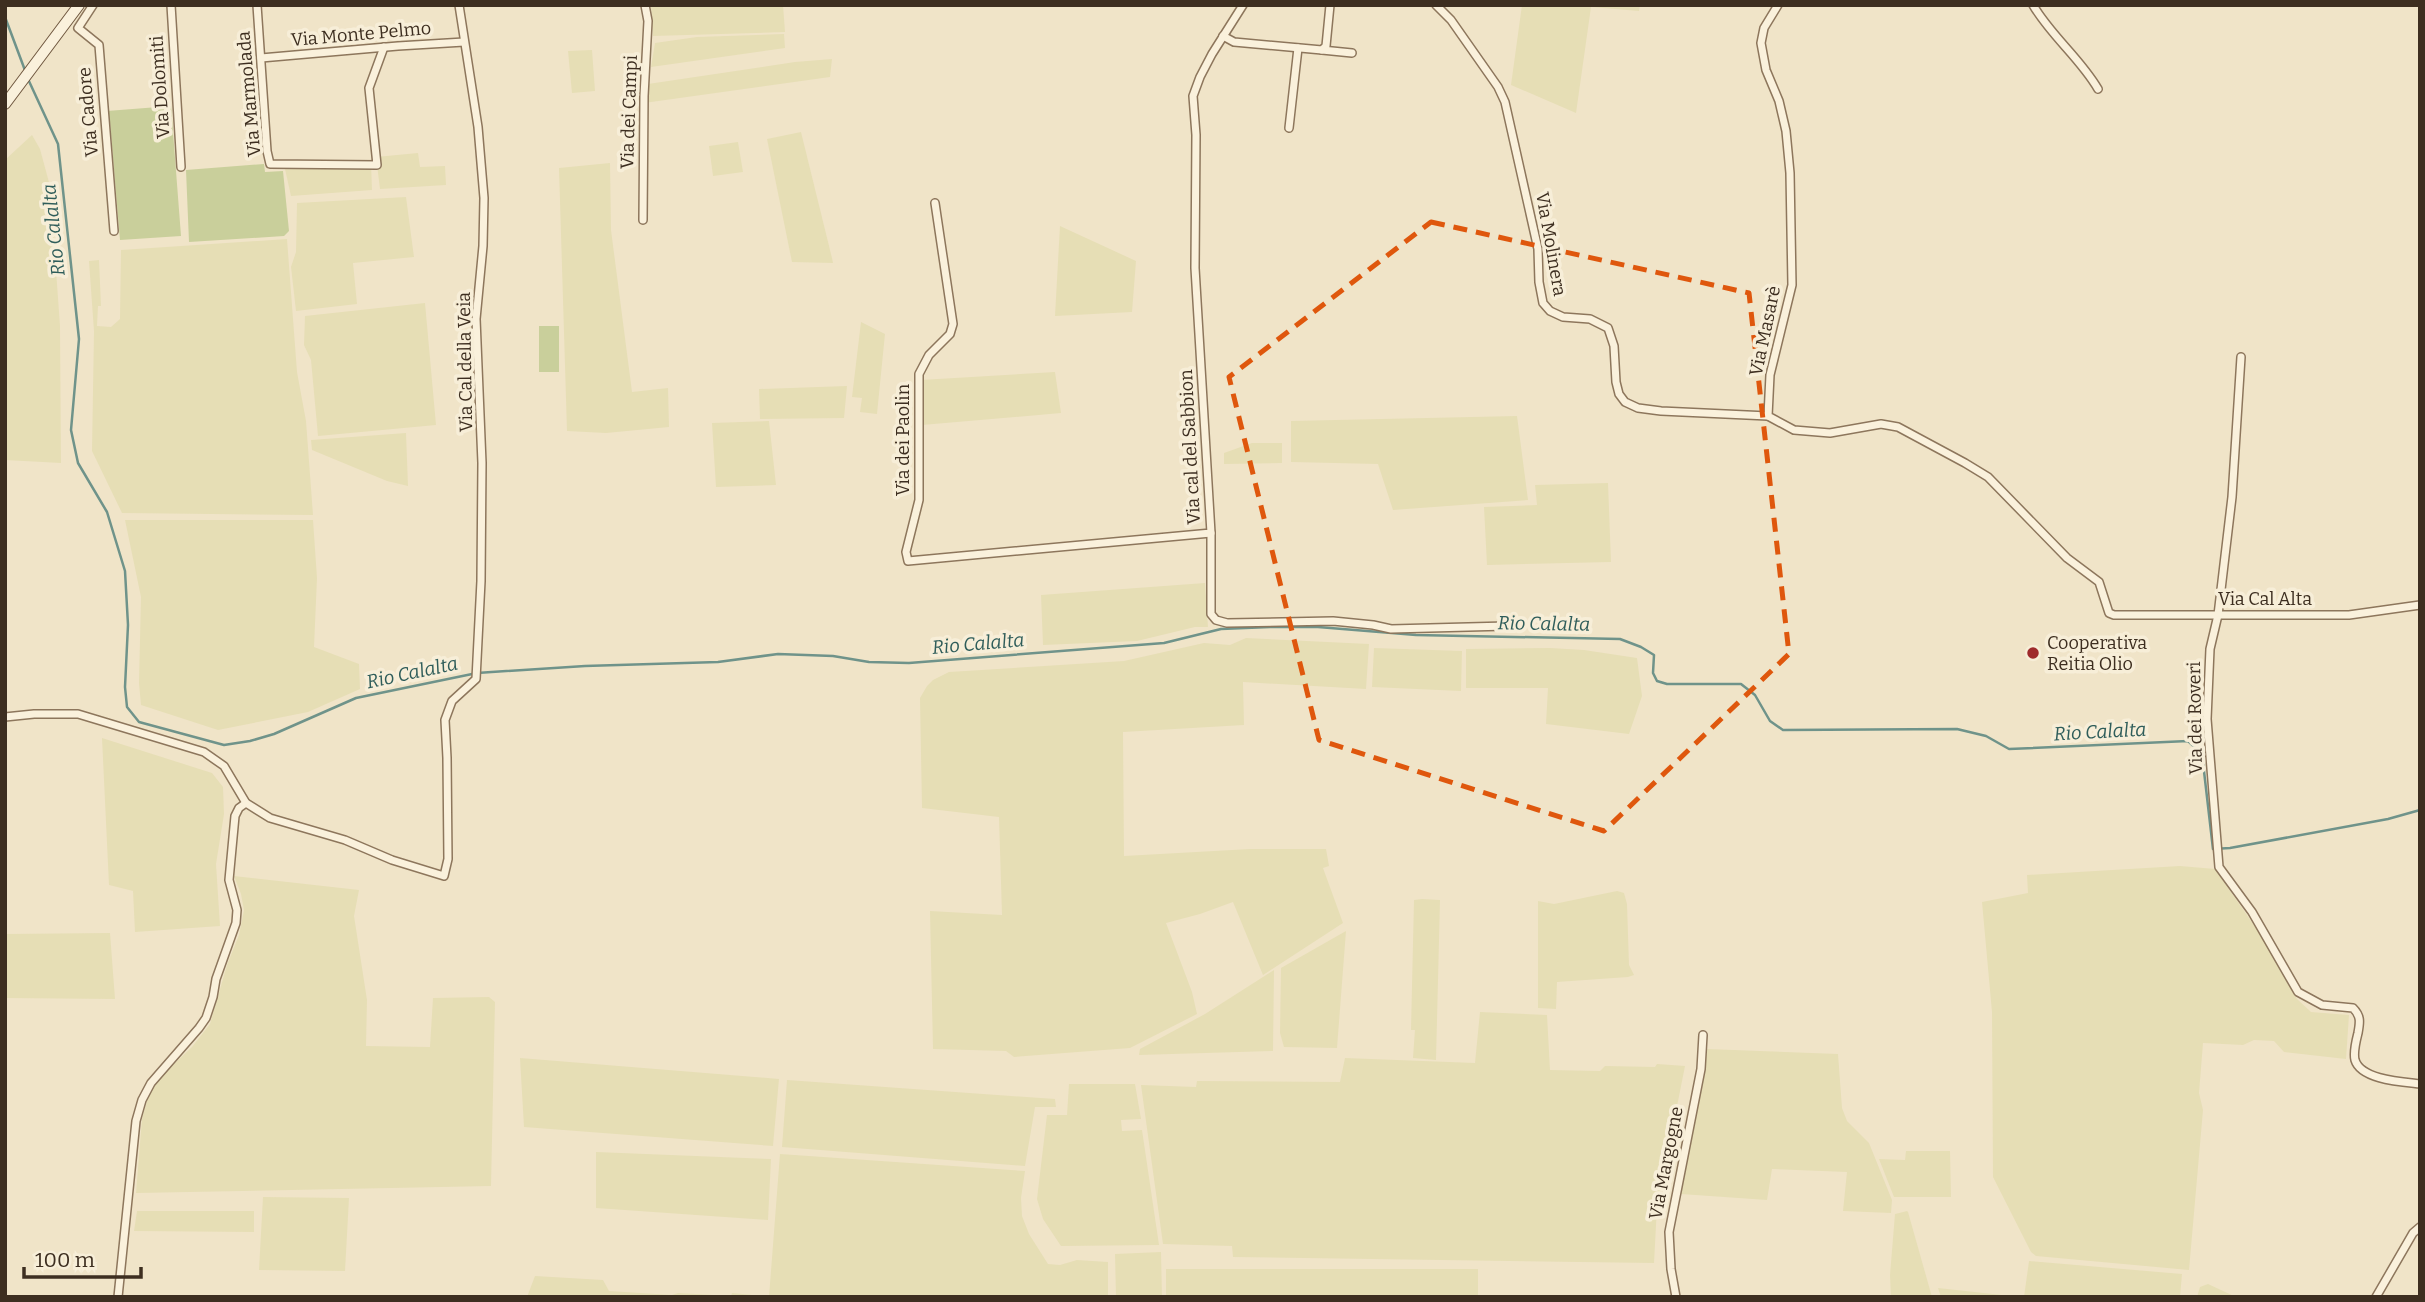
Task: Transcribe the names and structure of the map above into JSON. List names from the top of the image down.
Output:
{
  "streets": {
    "street": [
      "Via Monte Pelmo",
      "Via Dolomiti",
      "Via Marmolada",
      "Via Cadore",
      "Via dei Campi",
      "Via Molinera",
      "Via Masarè",
      "Via Cal della Veia",
      "Via dei Paolin",
      "Via cal del Sabbion",
      "Via Cal Alta",
      "Via dei Roveri",
      "Via Margogne"
    ]
  },
  "crossings": [
    ["Via Monte Pelmo", "Via Marmolada"],
    ["Via Monte Pelmo", "Via Cal della Veia"],
    ["Via Molinera", "Via Masarè"],
    ["Via Molinera", "Via Cal Alta"],
    ["Via Masarè", "Via Cal Alta"],
    ["Via dei Paolin", "Via cal del Sabbion"],
    ["Via Cal Alta", "Via dei Roveri"]
  ],
  "water": ["Rio Calalta"],
  "places": ["Cooperativa Reitia Olio"],
  "scale_bar": "100 m"
}
